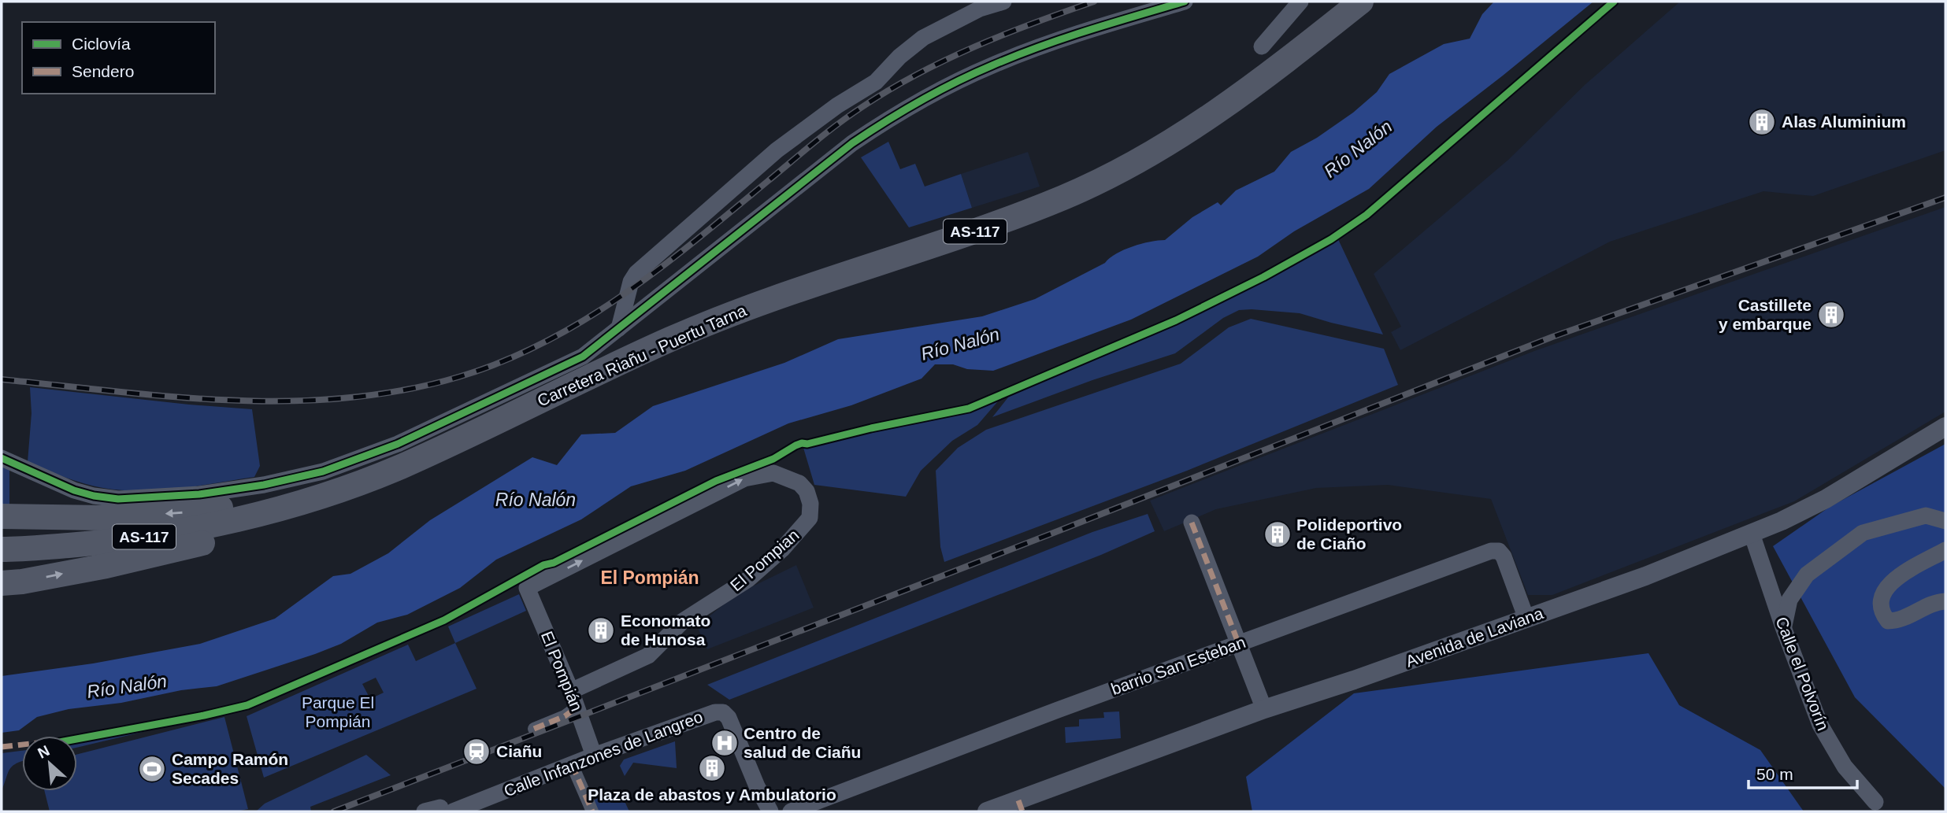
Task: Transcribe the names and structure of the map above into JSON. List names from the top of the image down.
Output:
{
  "streets": {
    "main road": ["AS-117", "Carretera Riañu - Puertu Tarna"],
    "street": [
      "El Pompian",
      "Avenida de Laviana",
      "barrio San Esteban",
      "El Pompián",
      "Calle el Polvorín",
      "Calle Infanzones de Langreo"
    ]
  },
  "crossings": [
    ["El Pompian", "El Pompián"],
    ["Avenida de Laviana", "barrio San Esteban"],
    ["Avenida de Laviana", "Calle el Polvorín"],
    ["El Pompián", "Calle Infanzones de Langreo"]
  ],
  "districts": ["El Pompián"],
  "water": ["Río Nalón"],
  "parks": ["Parque El Pompián"],
  "places": {
    "building": [
      "Alas Aluminium",
      "Castillete y embarque",
      "Polideportivo de Ciaño",
      "Economato de Hunosa",
      "Plaza de abastos y Ambulatorio"
    ],
    "hospital": ["Centro de salud de Ciañu"],
    "station": ["Ciañu"],
    "sports": ["Campo Ramón Secades"]
  },
  "legend": ["Ciclovía", "Sendero"],
  "scale_bar": "50 m",
  "north": "top left"
}
